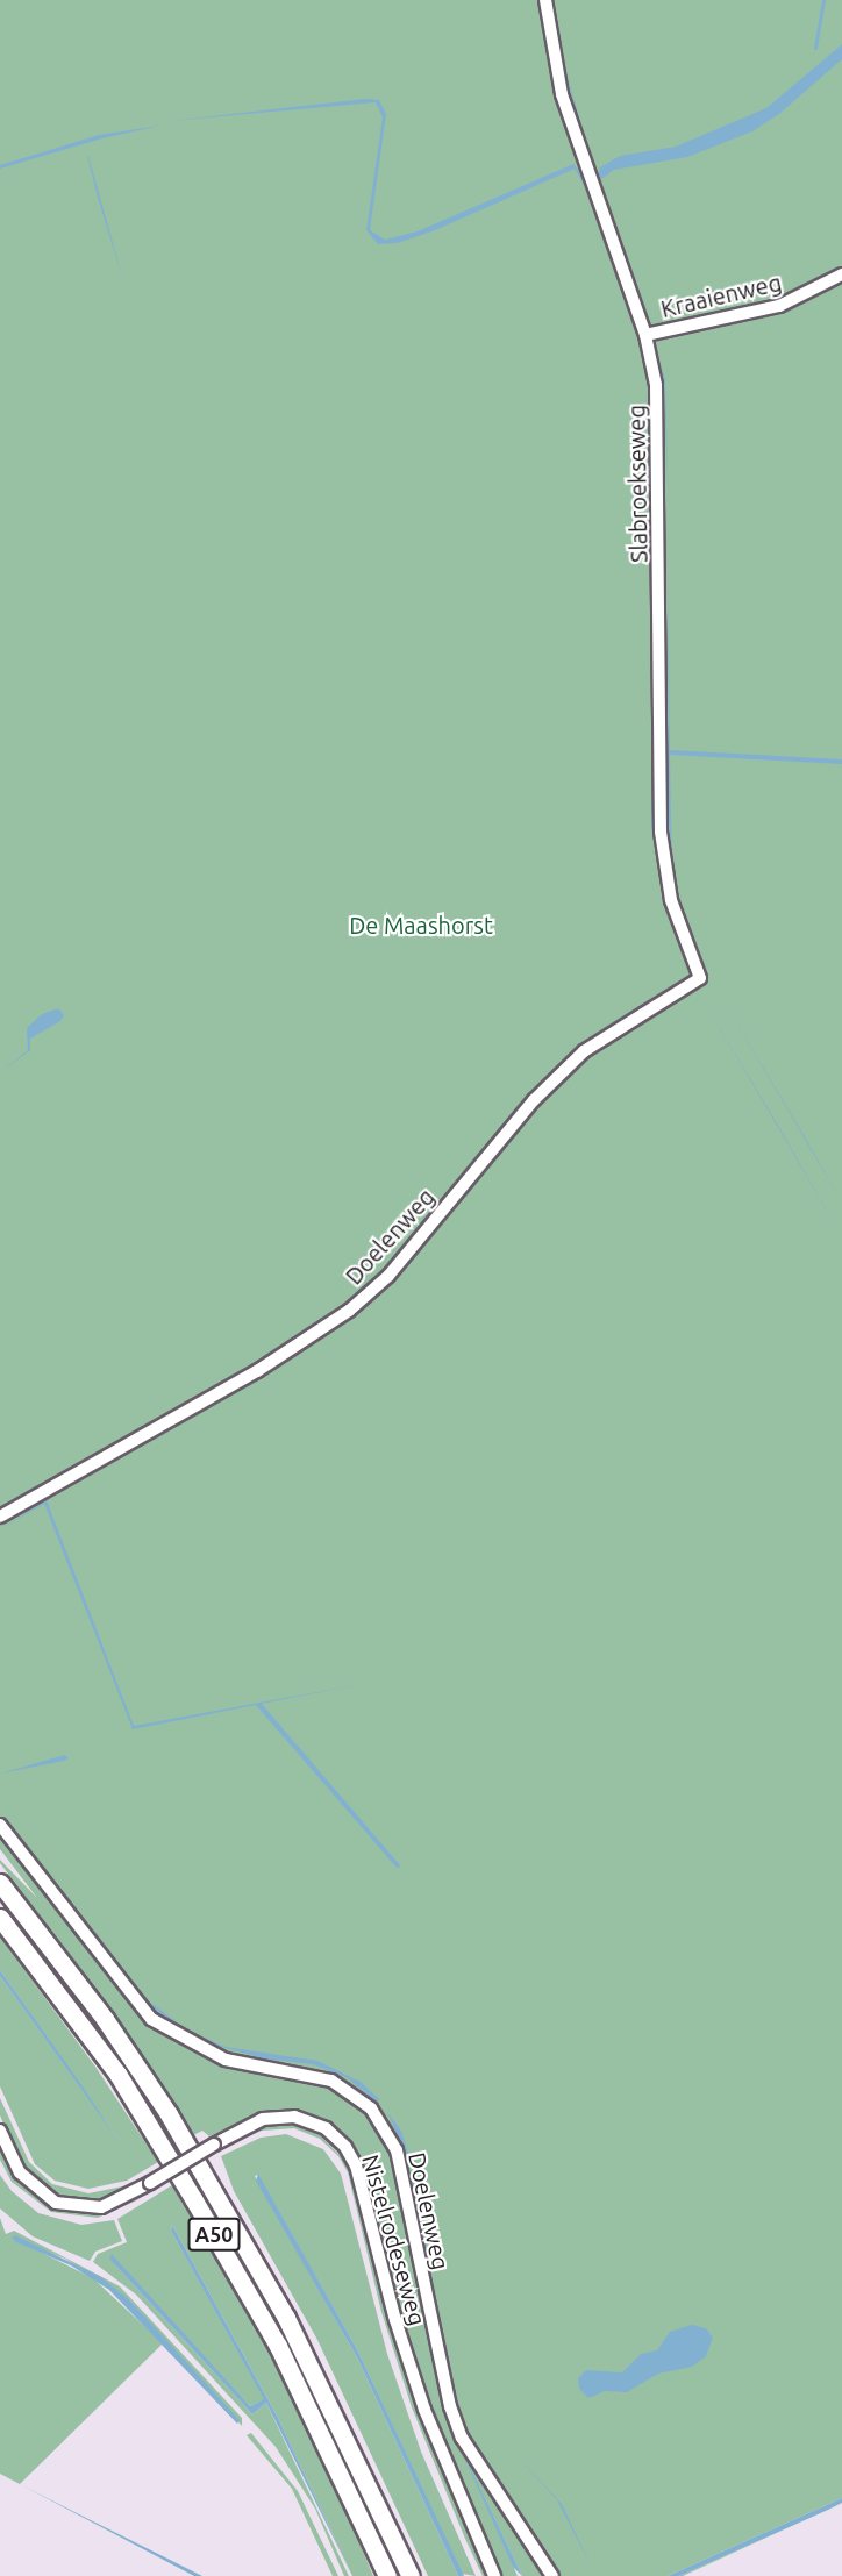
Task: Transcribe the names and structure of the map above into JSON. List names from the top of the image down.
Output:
{
  "streets": {
    "highway": ["A50"],
    "street": [
      "Kraaienweg",
      "Slabroekseweg",
      "Doelenweg",
      "Nistelrodeseweg"
    ]
  },
  "crossings": [
    ["Kraaienweg", "Slabroekseweg"],
    ["Slabroekseweg", "Doelenweg"]
  ],
  "parks": ["De Maashorst"]
}
